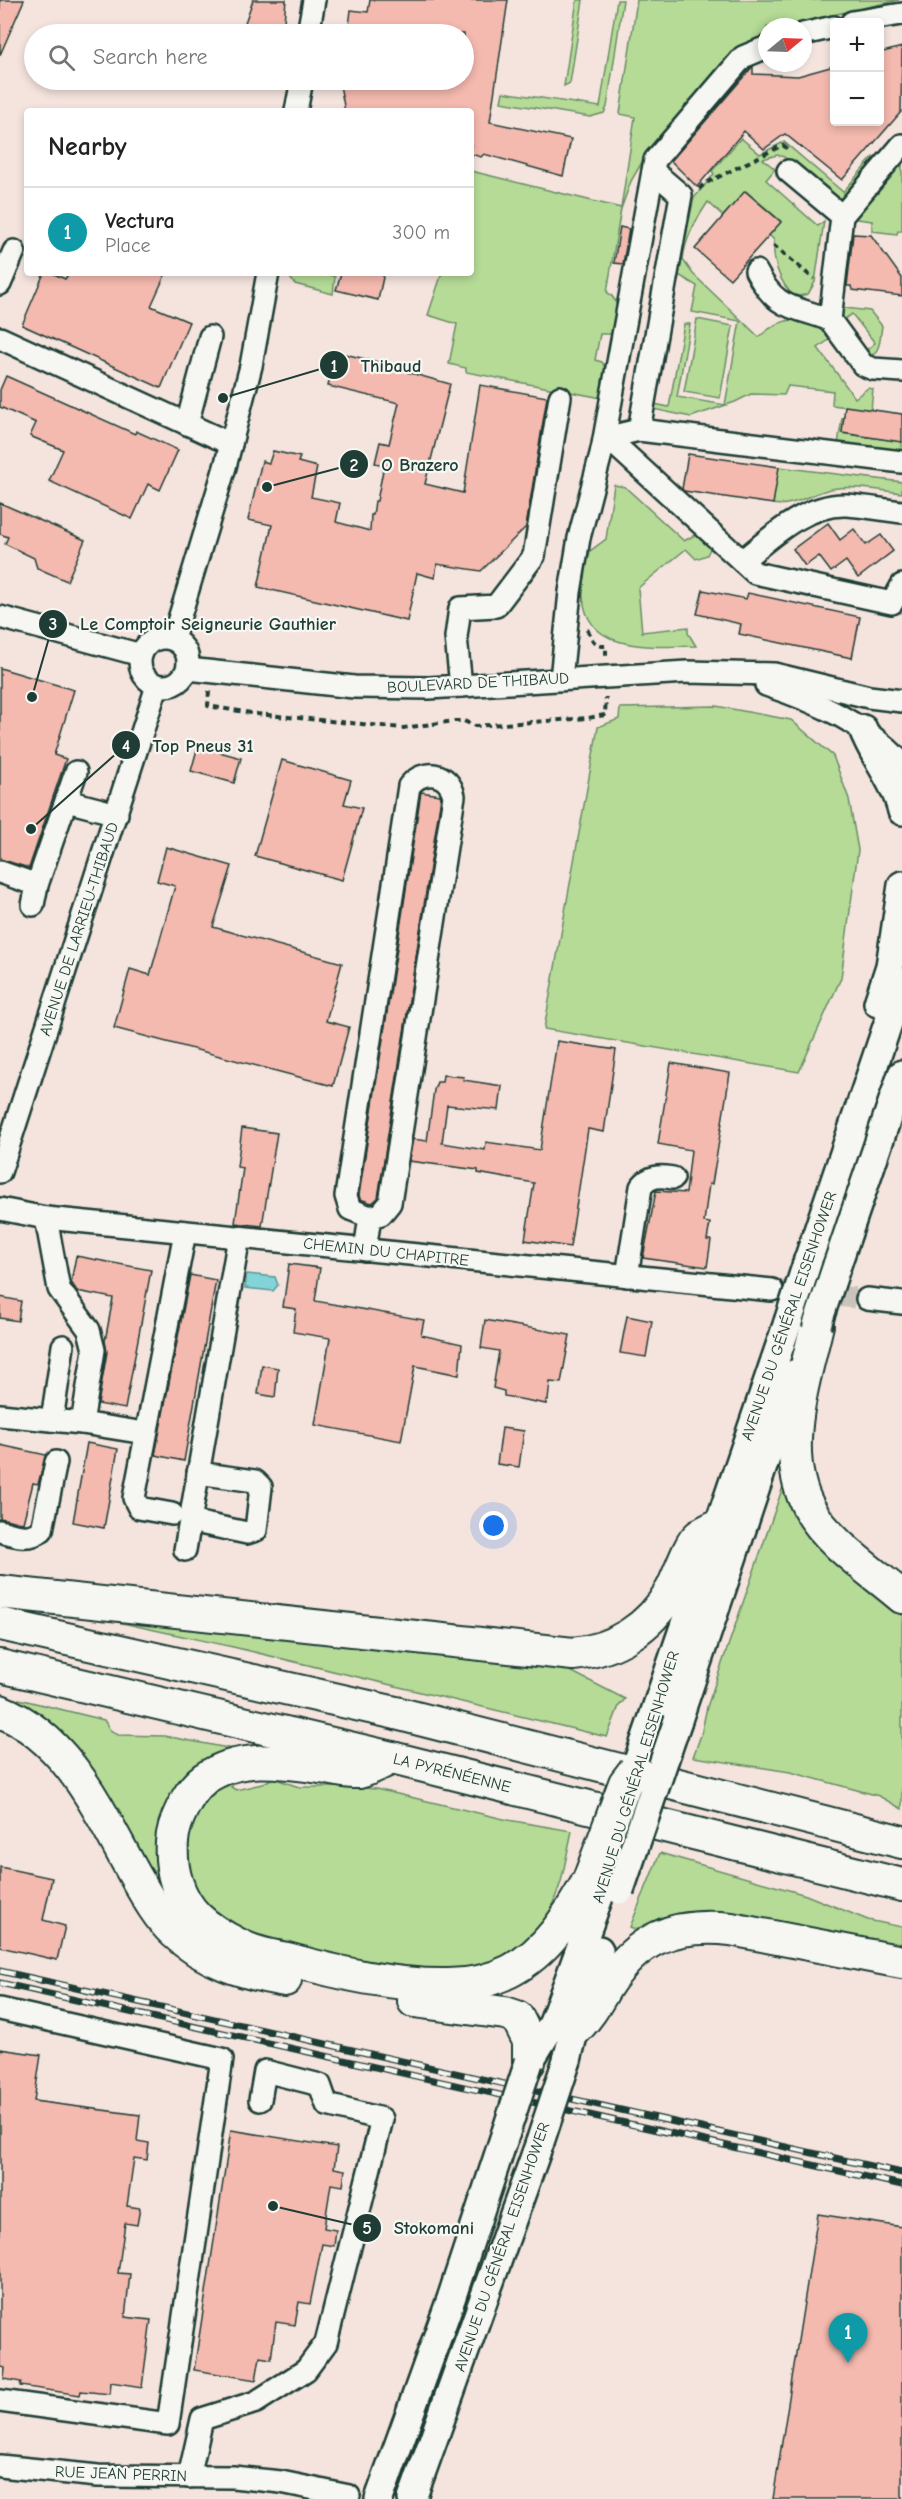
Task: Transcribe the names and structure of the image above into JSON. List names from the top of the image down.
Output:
{
  "streets": {
    "highway": ["LA PYRÉNÉENNE"],
    "main road": ["AVENUE DU GÉNÉRAL EISENHOWER"],
    "street": [
      "BOULEVARD DE THIBAUD",
      "AVENUE DE LARRIEU-THIBAUD",
      "CHEMIN DU CHAPITRE",
      "RUE JEAN PERRIN"
    ]
  },
  "crossings": [
    ["BOULEVARD DE THIBAUD", "AVENUE DE LARRIEU-THIBAUD"]
  ],
  "places": [
    "Thibaud",
    "O Brazero",
    "Le Comptoir Seigneurie Gauthier",
    "Top Pneus 31",
    "Stokomani"
  ],
  "north": "right",
  "page": {
    "map_buttons": ["+", "−"],
    "search": "Search here",
    "heading": "Nearby",
    "list": [
      {
        "mark": "1",
        "name": "Vectura",
        "note": "Place",
        "value": "300 m"
      }
    ],
    "pins": "1"
  }
}
